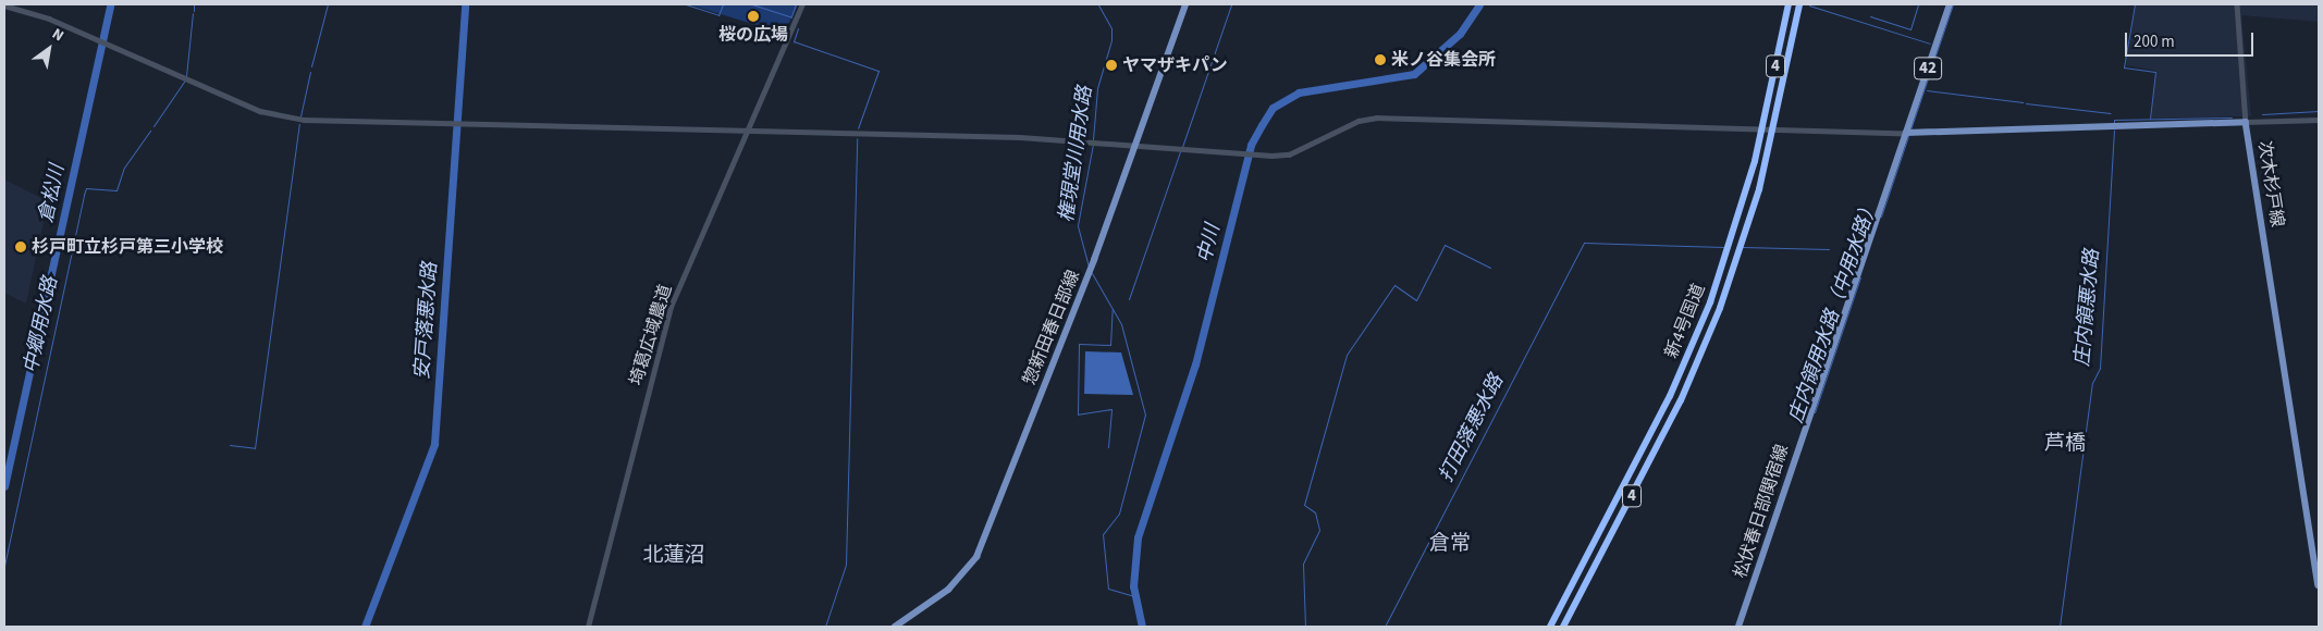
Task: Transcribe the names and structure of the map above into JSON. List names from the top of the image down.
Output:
{
  "streets": {
    "highway": ["4", "新4号国道"],
    "main road": [
      "42",
      "次木杉戸線",
      "惣新田春日部線",
      "松伏春日部関宿線"
    ],
    "street": ["埼葛広域農道"]
  },
  "crossings": [
    ["次木杉戸線", "松伏春日部関宿線"]
  ],
  "districts": ["芦橋", "倉常", "北蓮沼"],
  "water": [
    "権現堂川用水路",
    "倉松川",
    "中川",
    "庄内領悪水路",
    "庄内領用水路（中用水路）",
    "安戸落悪水路",
    "中郷用水路",
    "打田落悪水路"
  ],
  "places": [
    "桜の広場",
    "米ノ谷集会所",
    "ヤマザキパン",
    "杉戸町立杉戸第三小学校"
  ],
  "scale_bar": "200 m",
  "north": "top right"
}
